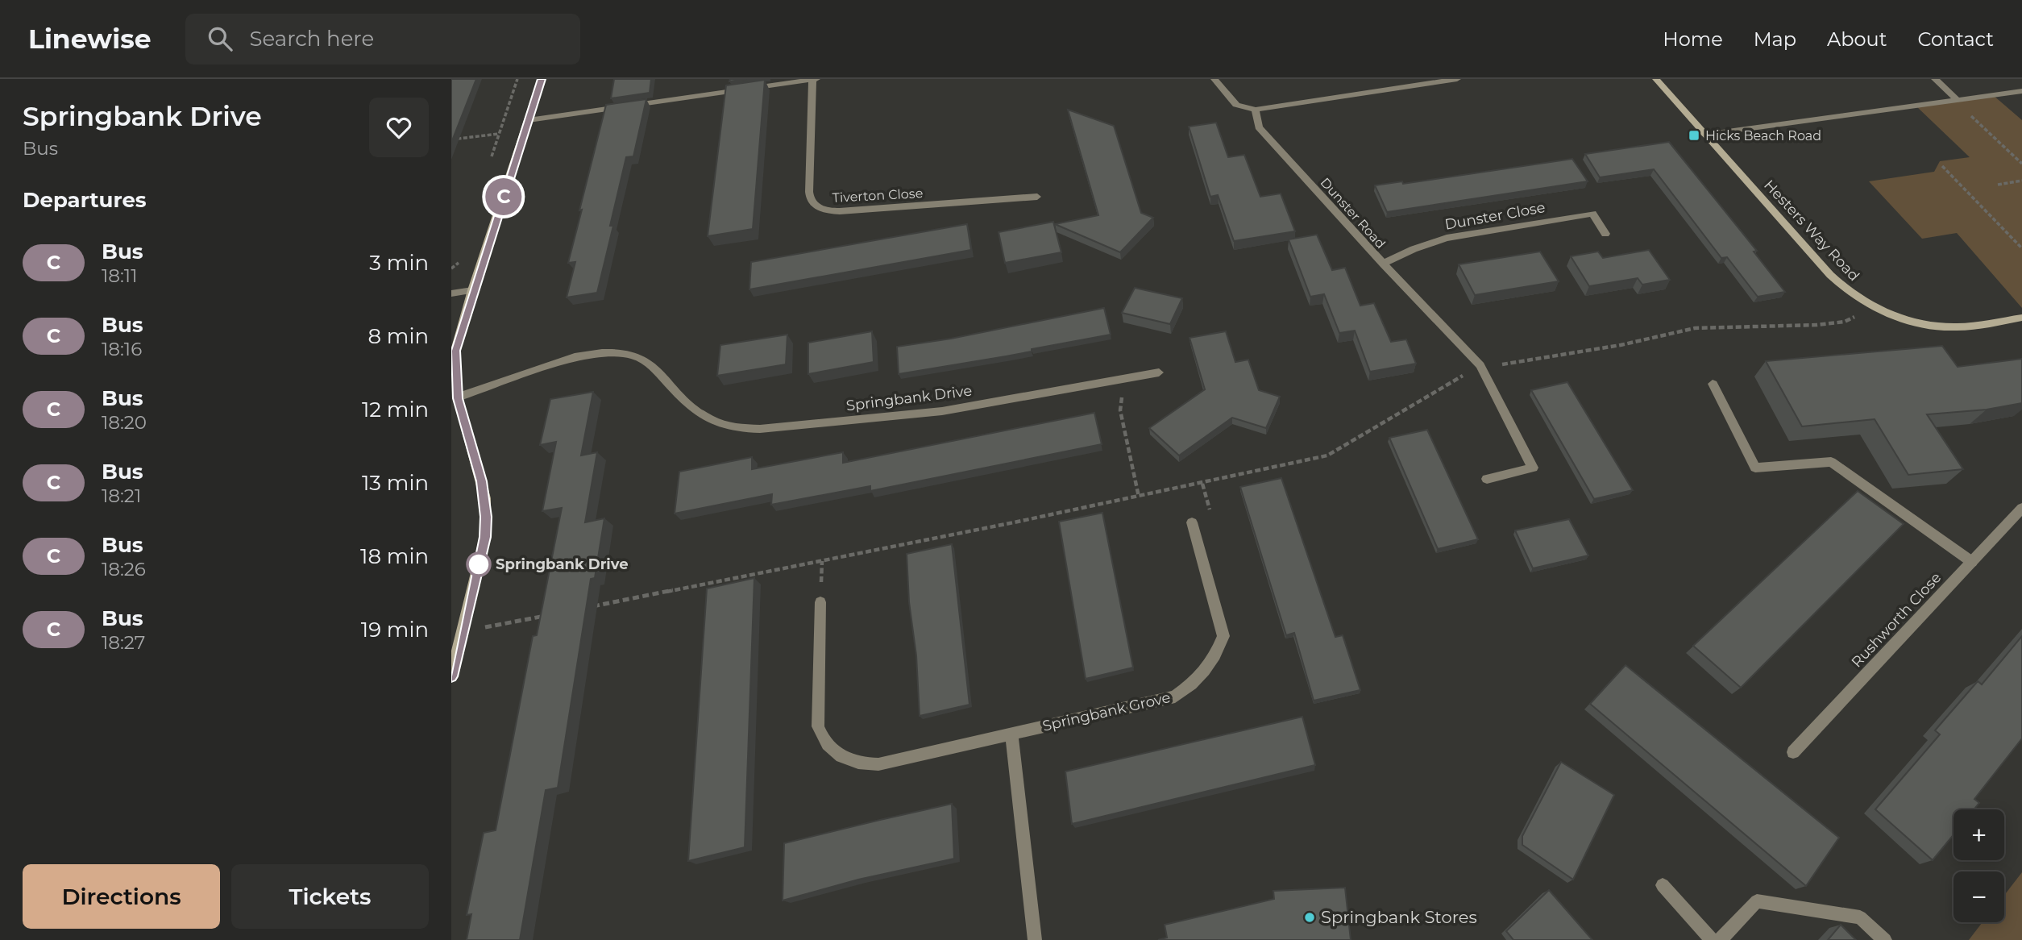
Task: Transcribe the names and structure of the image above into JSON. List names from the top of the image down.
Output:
{
  "streets": {
    "street": [
      "Tiverton Close",
      "Dunster Road",
      "Dunster Close",
      "Hesters Way Road",
      "Springbank Drive",
      "Rushworth Close",
      "Springbank Grove"
    ]
  },
  "crossings": [
    ["Dunster Road", "Dunster Close"]
  ],
  "places": {
    "transit": ["Hicks Beach Road"],
    "other": ["Springbank Drive", "Springbank Stores"]
  },
  "lines": ["bus line C"],
  "page": {
    "header": "Linewise",
    "search": "Search here",
    "nav": [
      "Home",
      "Map",
      "About",
      "Contact"
    ],
    "heading": [
      ["Springbank Drive", "Bus"],
      "Departures"
    ],
    "on_map": "C",
    "list": [
      {
        "mark": "C",
        "name": "Bus",
        "note": "18:11",
        "value": "3 min"
      },
      {
        "mark": "C",
        "name": "Bus",
        "note": "18:16",
        "value": "8 min"
      },
      {
        "mark": "C",
        "name": "Bus",
        "note": "18:20",
        "value": "12 min"
      },
      {
        "mark": "C",
        "name": "Bus",
        "note": "18:21",
        "value": "13 min"
      },
      {
        "mark": "C",
        "name": "Bus",
        "note": "18:26",
        "value": "18 min"
      },
      {
        "mark": "C",
        "name": "Bus",
        "note": "18:27",
        "value": "19 min"
      }
    ],
    "map_buttons": ["+", "−"],
    "buttons": ["Directions", "Tickets"]
  }
}
